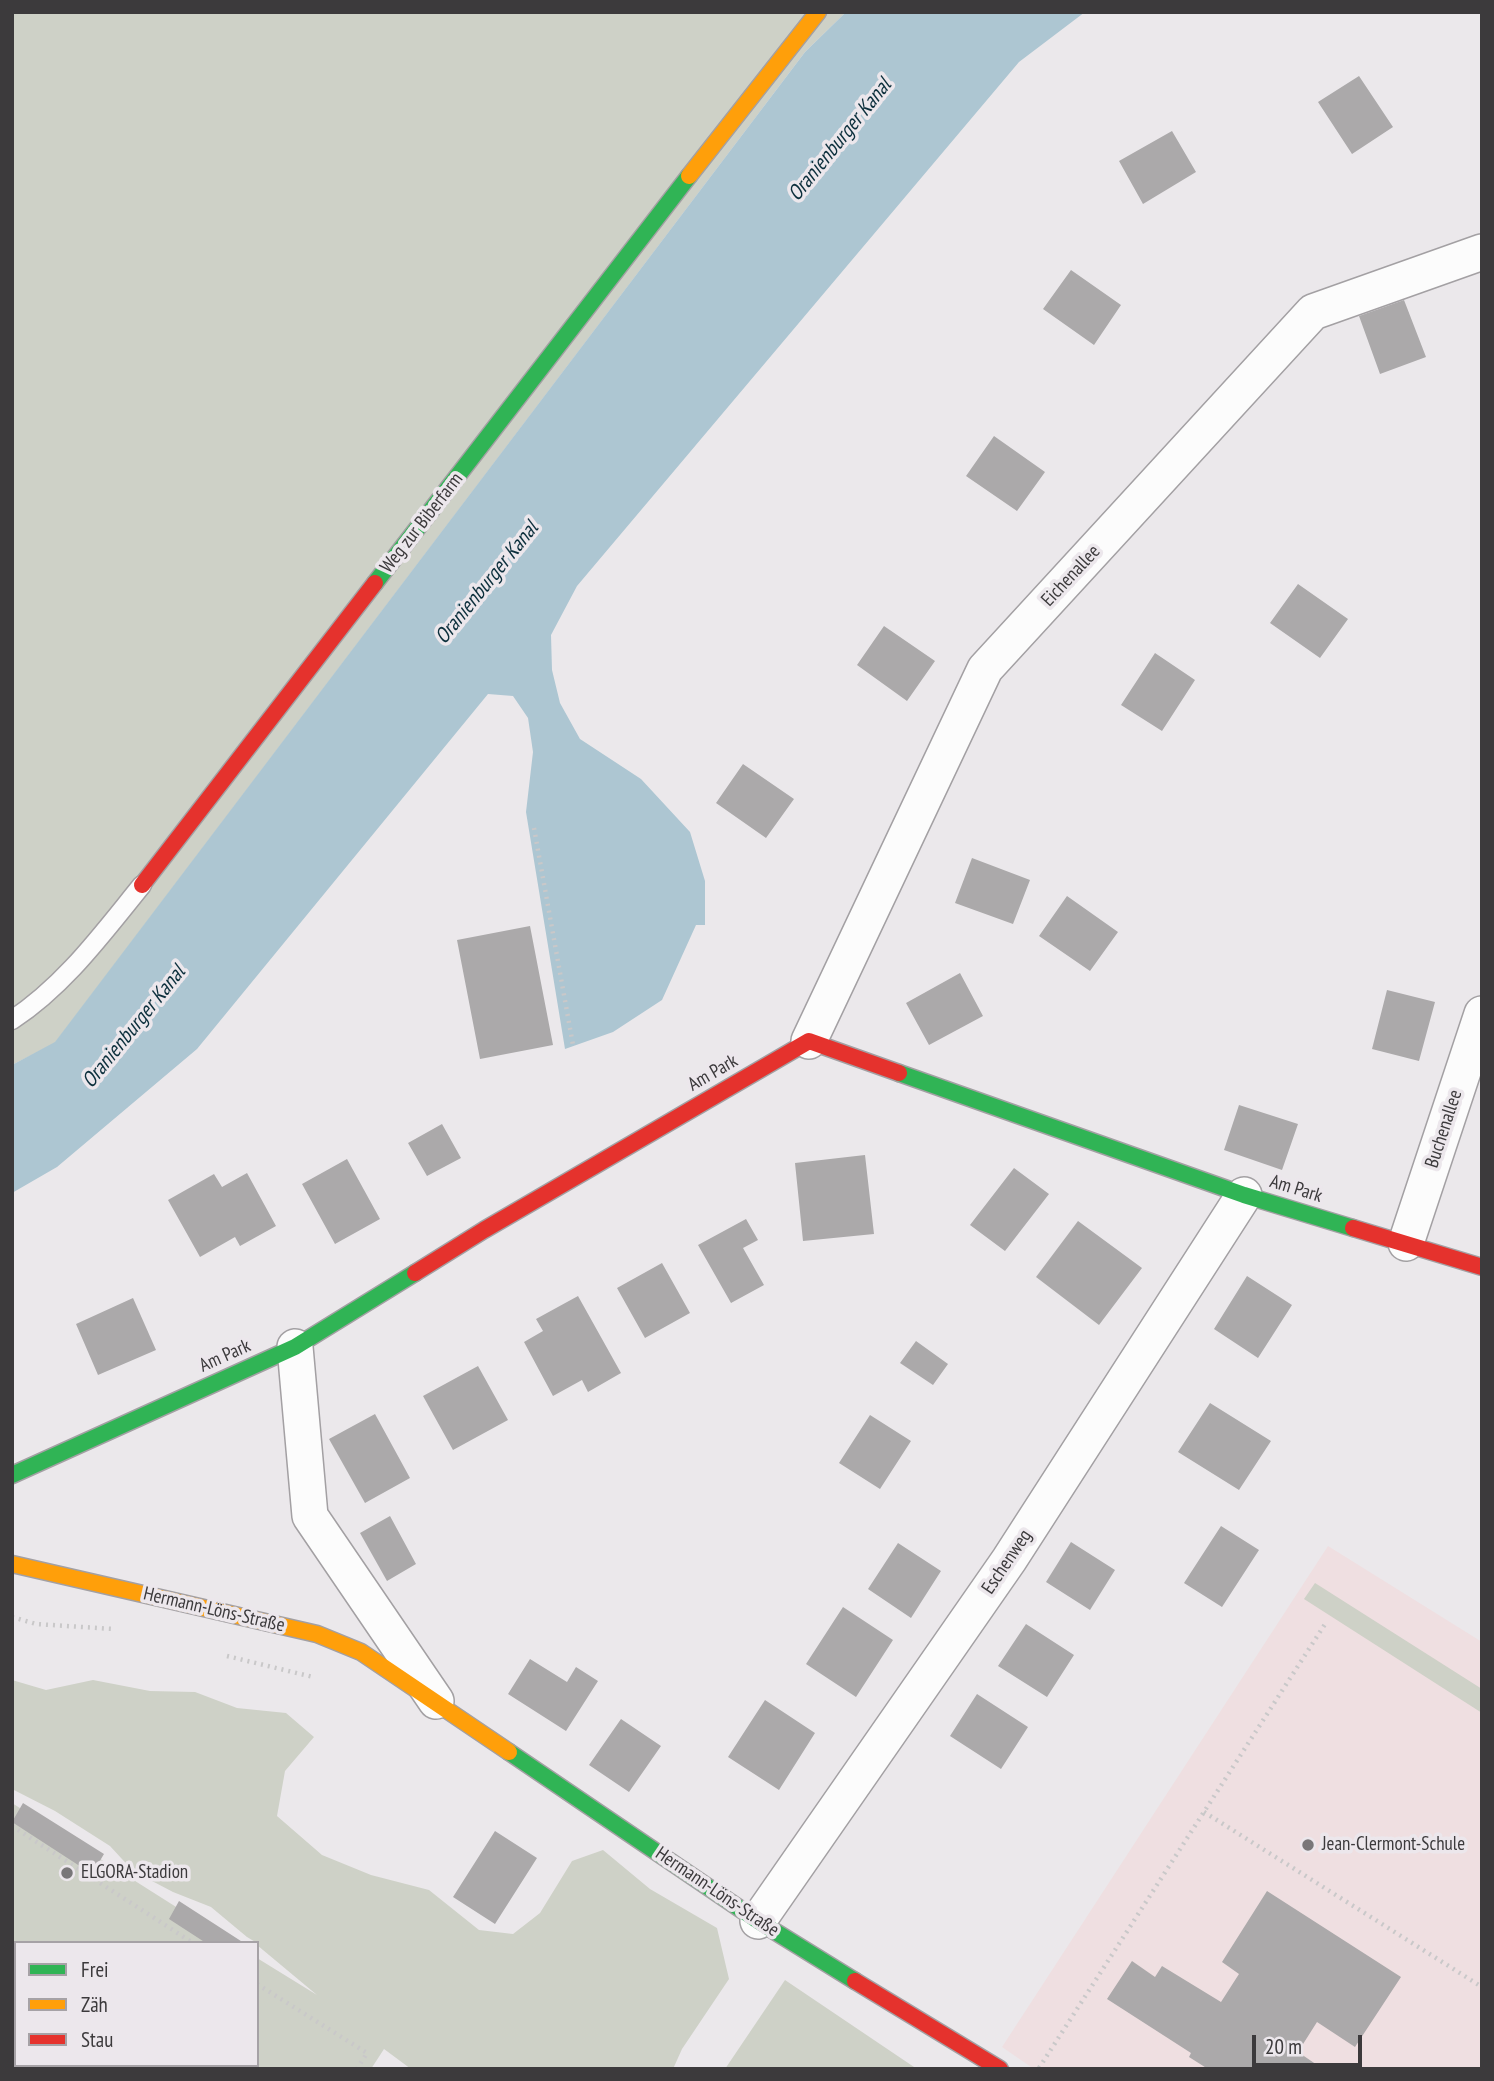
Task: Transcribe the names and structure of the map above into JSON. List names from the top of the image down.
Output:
{
  "streets": {
    "street": [
      "Weg zur Biberfarm",
      "Eichenallee",
      "Am Park",
      "Buchenallee",
      "Eschenweg",
      "Hermann-Löns-Straße"
    ]
  },
  "crossings": [
    ["Eichenallee", "Am Park"],
    ["Am Park", "Buchenallee"],
    ["Am Park", "Eschenweg"],
    ["Am Park", "Hermann-Löns-Straße"],
    ["Eschenweg", "Hermann-Löns-Straße"]
  ],
  "water": ["Oranienburger Kanal"],
  "places": ["Jean-Clermont-Schule", "ELGORA-Stadion"],
  "legend": ["Frei", "Zäh", "Stau"],
  "scale_bar": "20 m"
}
